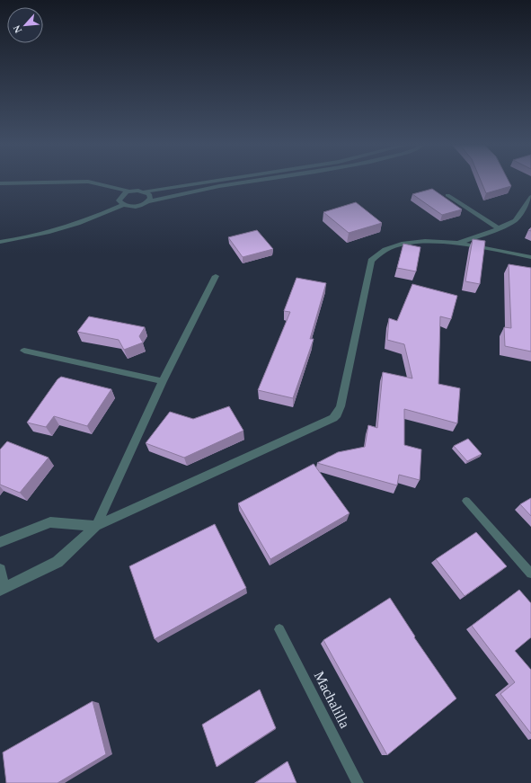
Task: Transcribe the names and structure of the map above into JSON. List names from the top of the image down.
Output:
{
  "streets": {
    "lane": ["Machalilla"]
  },
  "north": "bottom left"
}
